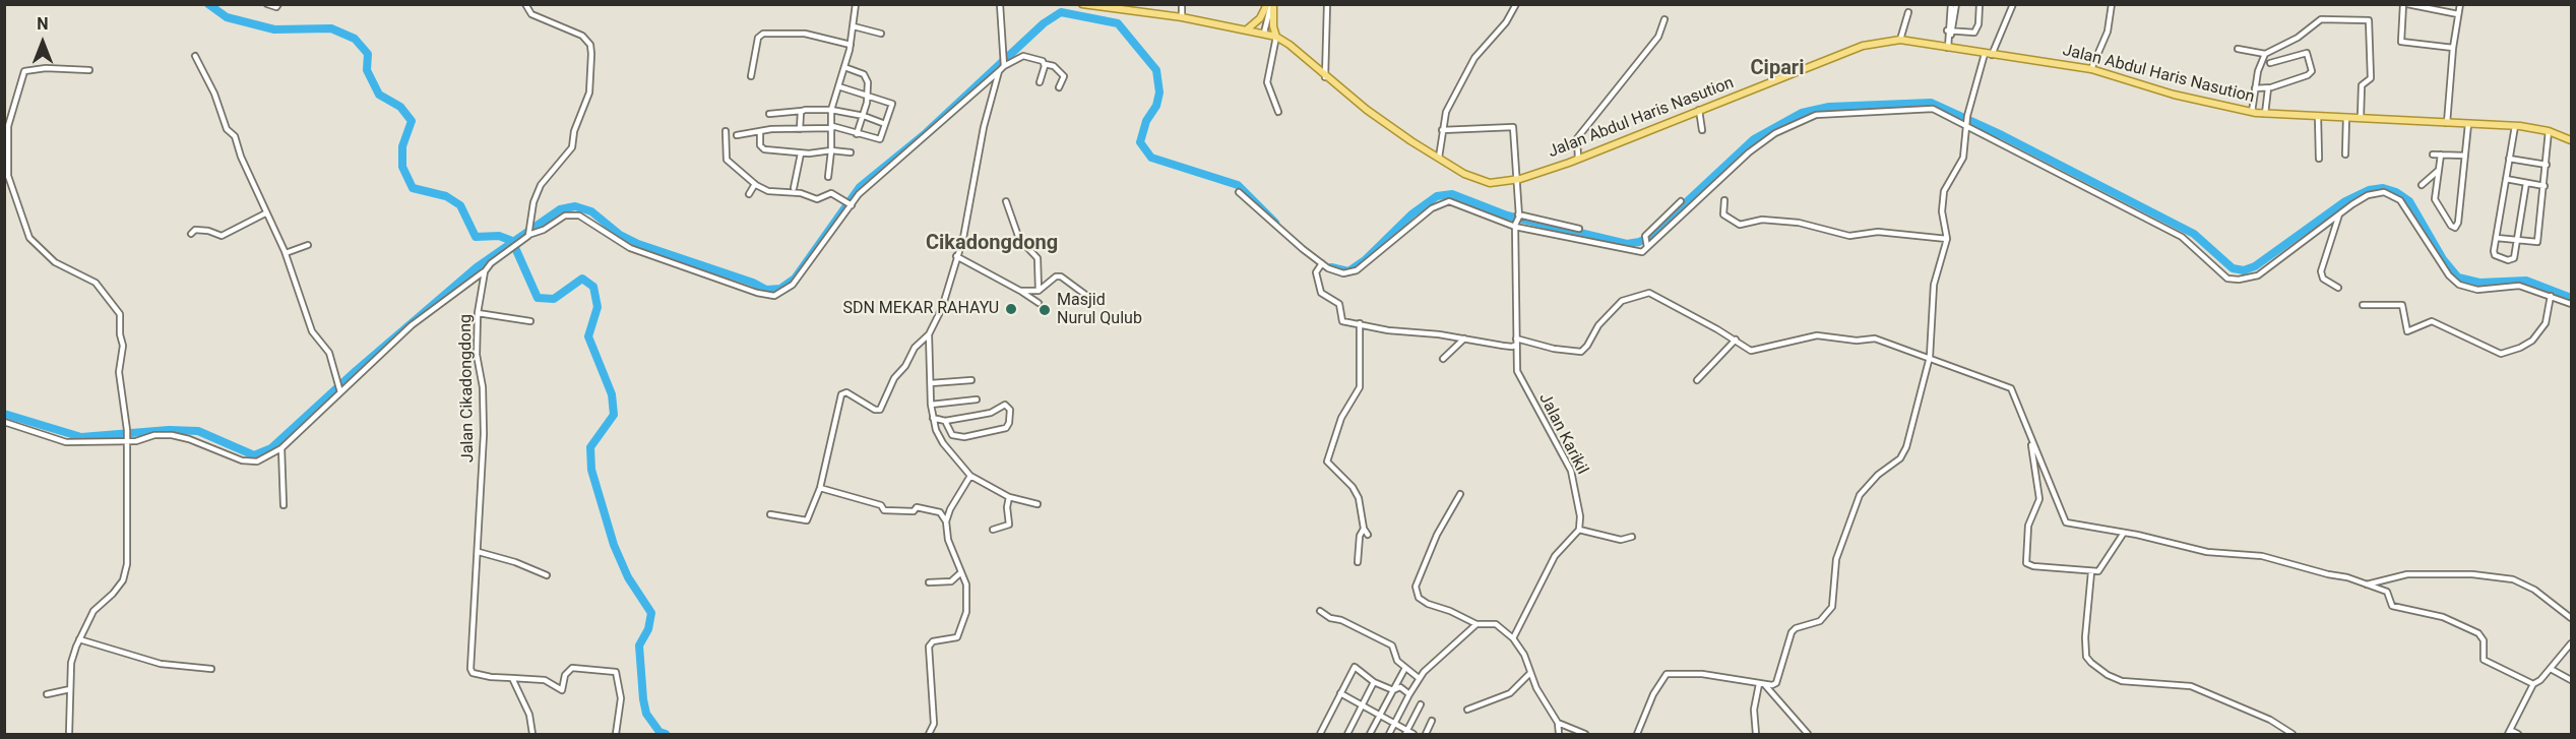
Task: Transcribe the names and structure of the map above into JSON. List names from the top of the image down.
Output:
{
  "streets": {
    "main road": ["Jalan Abdul Haris Nasution"],
    "street": ["Jalan Cikadongdong", "Jalan Karikil"]
  },
  "districts": ["Cipari", "Cikadongdong"],
  "places": ["SDN MEKAR RAHAYU", "Masjid Nurul Qulub"],
  "north": "top"
}
